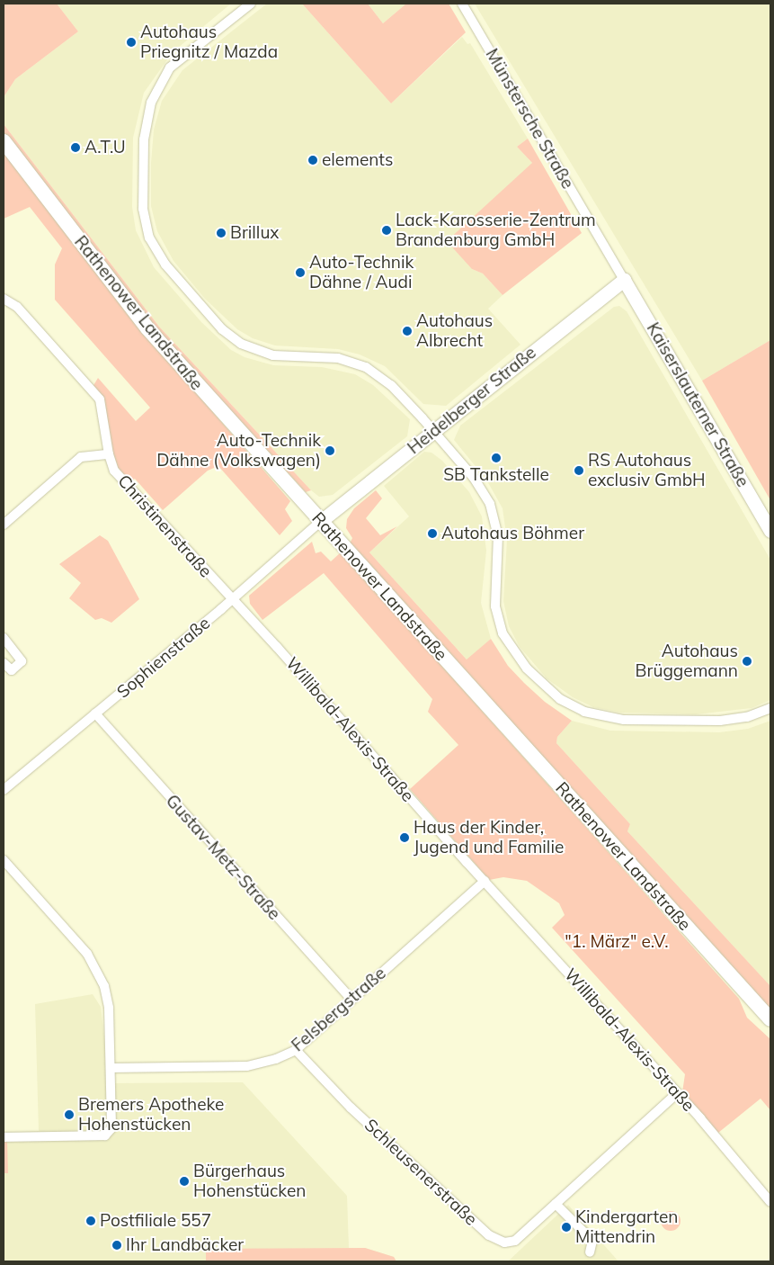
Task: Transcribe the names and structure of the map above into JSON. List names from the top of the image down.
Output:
{
  "streets": {
    "main road": ["Rathenower Landstraße"],
    "street": [
      "Münstersche Straße",
      "Heidelberger Straße",
      "Kaiserslauterner Straße",
      "Christinenstraße",
      "Sophienstraße",
      "Willibald-Alexis-Straße",
      "Gustav-Metz-Straße",
      "Felsbergstraße",
      "Schleusenerstraße"
    ]
  },
  "crossings": [
    ["Münstersche Straße", "Heidelberger Straße"],
    ["Münstersche Straße", "Kaiserslauterner Straße"],
    ["Rathenower Landstraße", "Heidelberger Straße"],
    ["Rathenower Landstraße", "Sophienstraße"],
    ["Heidelberger Straße", "Kaiserslauterner Straße"],
    ["Heidelberger Straße", "Sophienstraße"],
    ["Christinenstraße", "Sophienstraße"],
    ["Christinenstraße", "Willibald-Alexis-Straße"],
    ["Sophienstraße", "Willibald-Alexis-Straße"],
    ["Sophienstraße", "Gustav-Metz-Straße"],
    ["Willibald-Alexis-Straße", "Felsbergstraße"],
    ["Willibald-Alexis-Straße", "Schleusenerstraße"],
    ["Gustav-Metz-Straße", "Felsbergstraße"],
    ["Felsbergstraße", "Schleusenerstraße"]
  ],
  "parks": ["\"1. März\" e.V."],
  "places": [
    "Autohaus Priegnitz / Mazda",
    "A.T.U",
    "elements",
    "Lack-Karosserie-Zentrum Brandenburg GmbH",
    "Brillux",
    "Auto-Technik Dähne / Audi",
    "Autohaus Albrecht",
    "Auto-Technik Dähne (Volkswagen)",
    "SB Tankstelle",
    "RS Autohaus exclusiv GmbH",
    "Autohaus Böhmer",
    "Autohaus Brüggemann",
    "Haus der Kinder, Jugend und Familie",
    "Bremers Apotheke Hohenstücken",
    "Bürgerhaus Hohenstücken",
    "Postfiliale 557",
    "Kindergarten Mittendrin",
    "Ihr Landbäcker"
  ]
}
